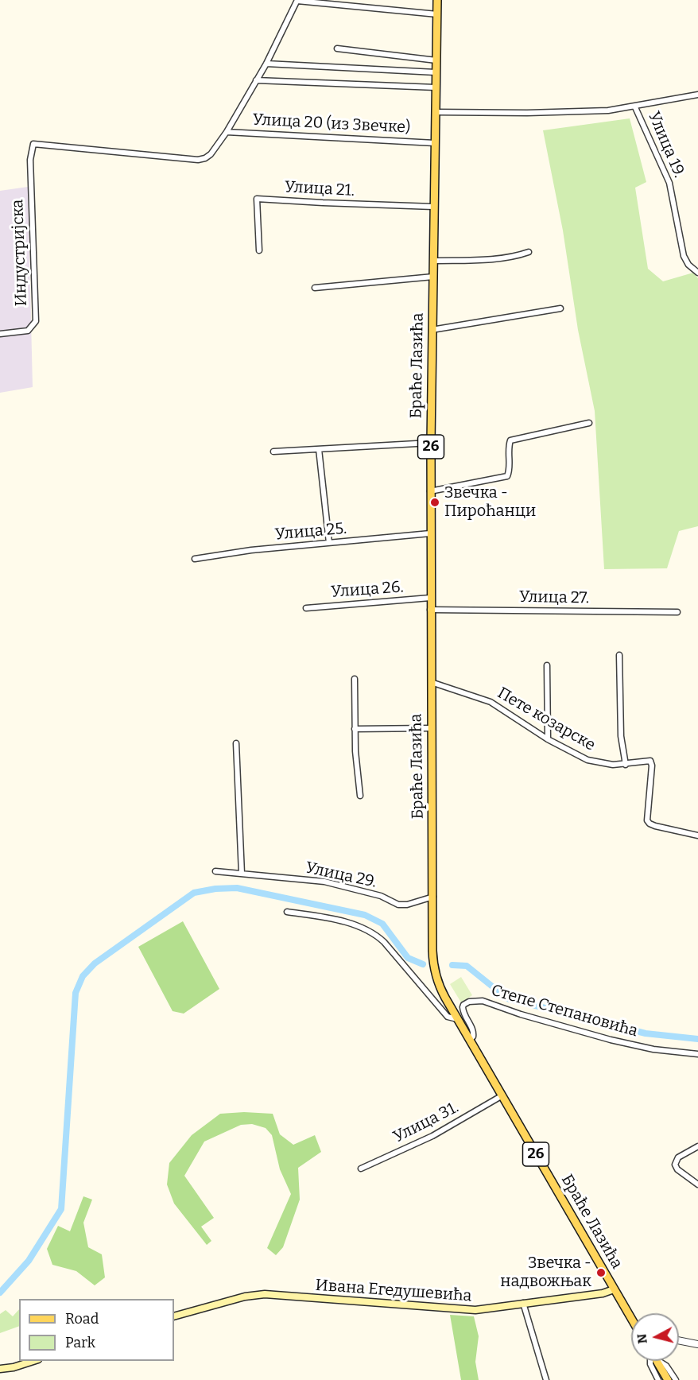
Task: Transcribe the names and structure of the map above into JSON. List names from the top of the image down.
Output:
{
  "streets": {
    "main road": ["Браће Лазића", "26", "Ивана Егедушевића"],
    "street": [
      "Улица 20 (из Звечке)",
      "Улица 19.",
      "Улица 21.",
      "Индустријска",
      "Улица 25.",
      "Улица 26.",
      "Улица 27.",
      "Пете козарске",
      "Улица 29.",
      "Степе Степановића",
      "Улица 31."
    ]
  },
  "crossings": [
    ["Улица 20 (из Звечке)", "Индустријска"],
    ["Улица 20 (из Звечке)", "Браће Лазића"],
    ["Улица 20 (из Звечке)", "26"],
    ["Улица 21.", "Браће Лазића"],
    ["Браће Лазића", "26"],
    ["Браће Лазића", "Улица 25."],
    ["Браће Лазића", "Улица 26."],
    ["Браће Лазића", "Улица 27."],
    ["Браће Лазића", "Пете козарске"],
    ["Браће Лазића", "Улица 29."],
    ["Браће Лазића", "Степе Степановића"],
    ["Браће Лазића", "Улица 31."],
    ["Браће Лазића", "Ивана Егедушевића"]
  ],
  "places": ["Звечка - Пироћанци", "Звечка - надвожњак"],
  "legend": ["Road", "Park"],
  "north": "left"
}
